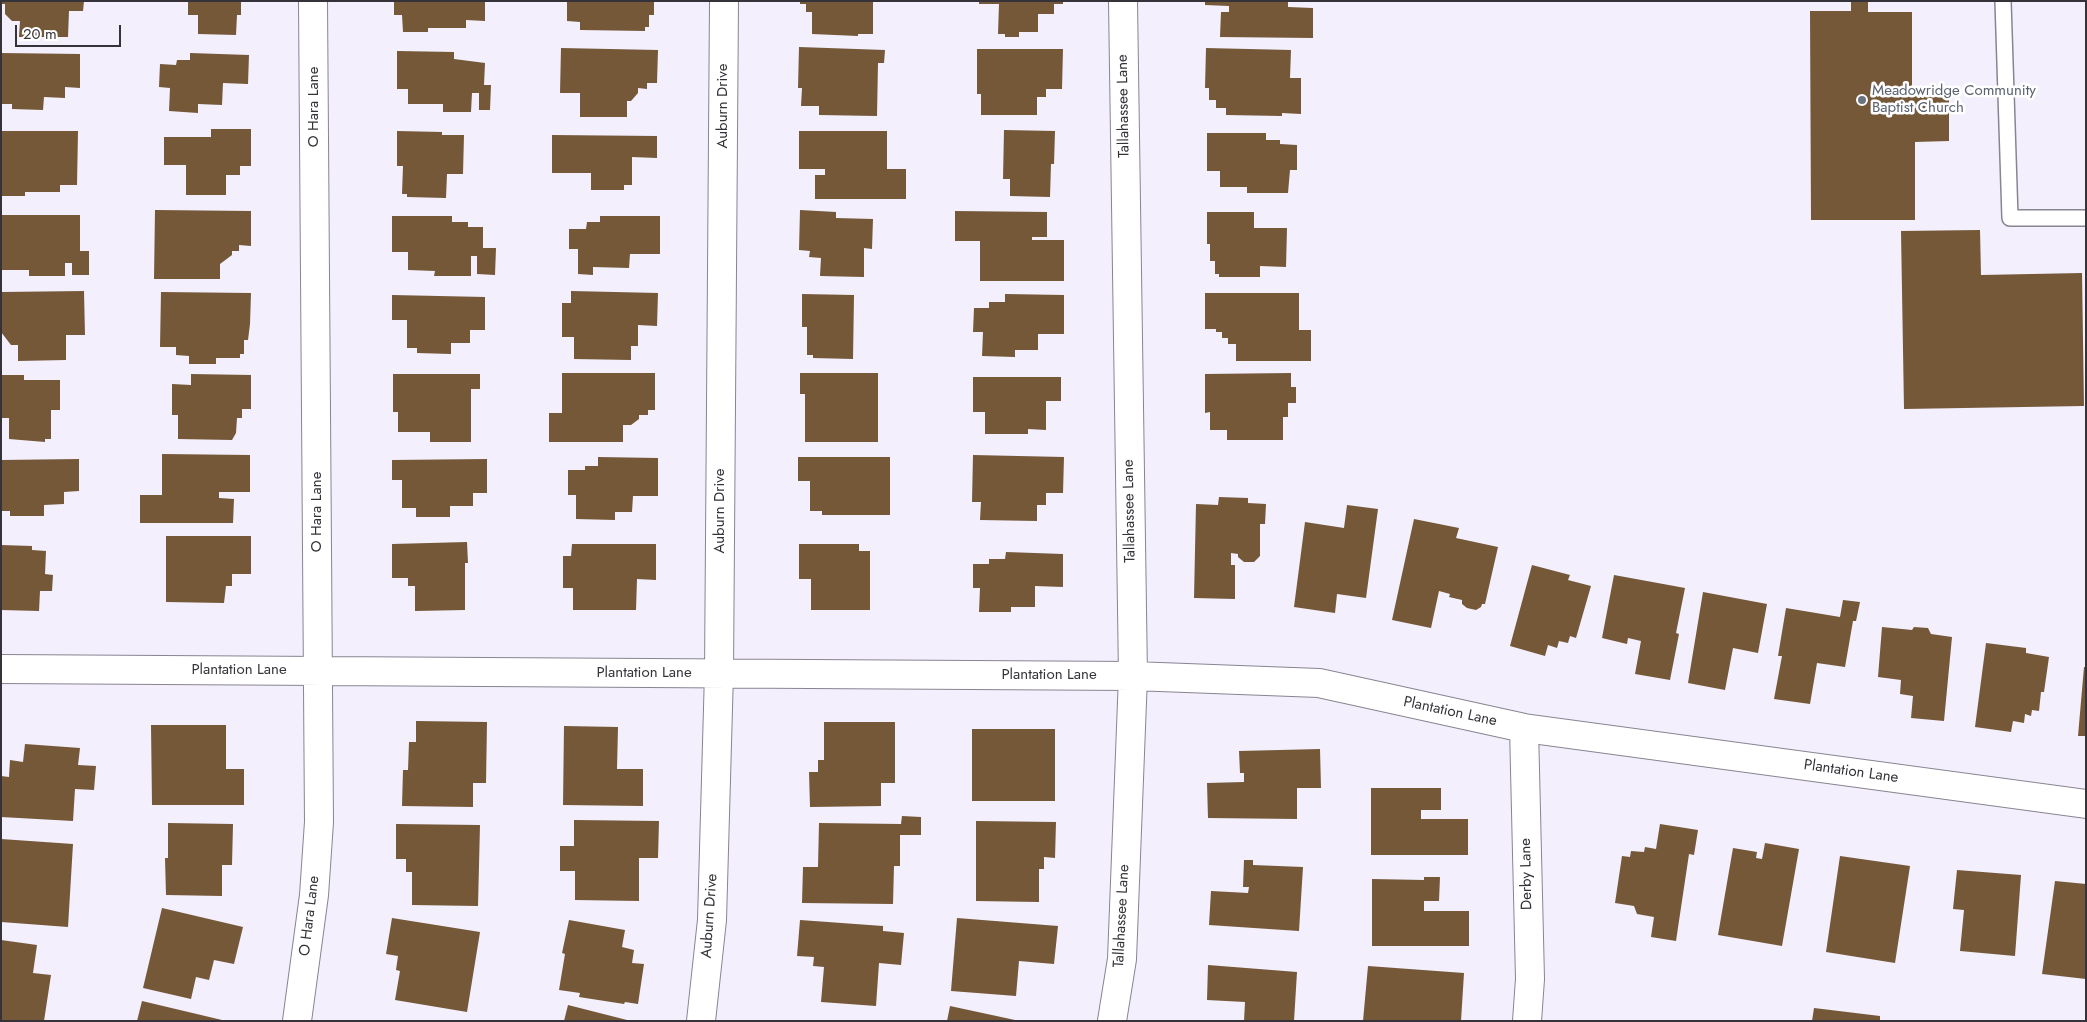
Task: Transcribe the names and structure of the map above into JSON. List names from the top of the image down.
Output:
{
  "streets": {
    "street": [
      "Auburn Drive",
      "Tallahassee Lane",
      "O Hara Lane",
      "Plantation Lane",
      "Derby Lane"
    ]
  },
  "crossings": [
    ["Auburn Drive", "Plantation Lane"],
    ["Tallahassee Lane", "Plantation Lane"],
    ["O Hara Lane", "Plantation Lane"],
    ["Plantation Lane", "Derby Lane"]
  ],
  "places": ["Meadowridge Community Baptist Church"],
  "scale_bar": "20 m"
}
